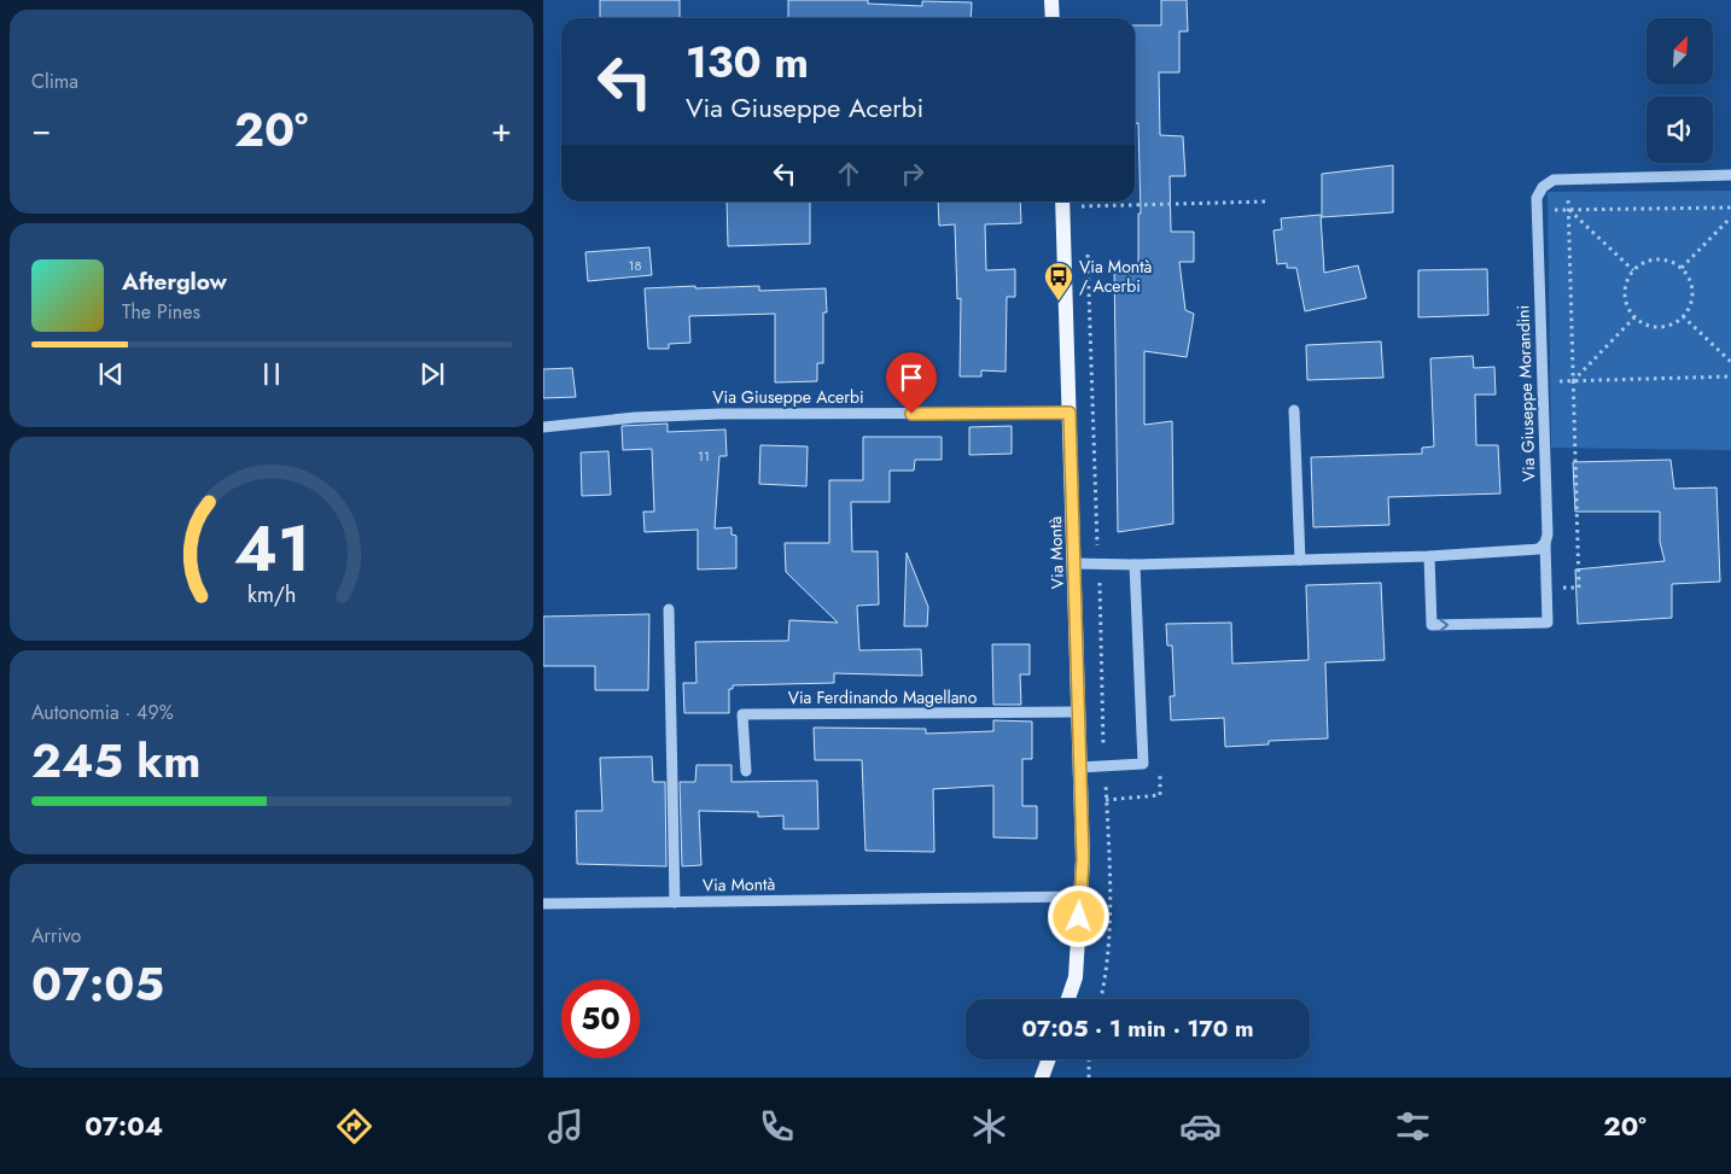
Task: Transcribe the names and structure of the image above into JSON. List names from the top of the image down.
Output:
{
  "streets": {
    "main road": ["Via Montà"],
    "street": ["Via Giuseppe Morandini", "Via Giuseppe Acerbi", "Via Ferdinando Magellano"]
  },
  "crossings": [
    ["Via Giuseppe Acerbi", "Via Montà"],
    ["Via Montà", "Via Ferdinando Magellano"]
  ],
  "places": {
    "bus stop": ["Via Montà / Acerbi"]
  },
  "house_numbers": ["18", "11"],
  "north": "top right",
  "page": {
    "tile": [
      "Clima",
      ["Autonomia · 49%", "245 km"],
      ["Arrivo", "07:05"]
    ],
    "turn": ["130 m", "Via Giuseppe Acerbi"],
    "heat": ["−", "20°", "+"],
    "song": ["Afterglow", "The Pines"],
    "limit": "50",
    "trip": "07:05 · 1 min · 170 m",
    "tabs": ["07:04", "20°"],
    "gauge": ["41", "km/h"]
  }
}
